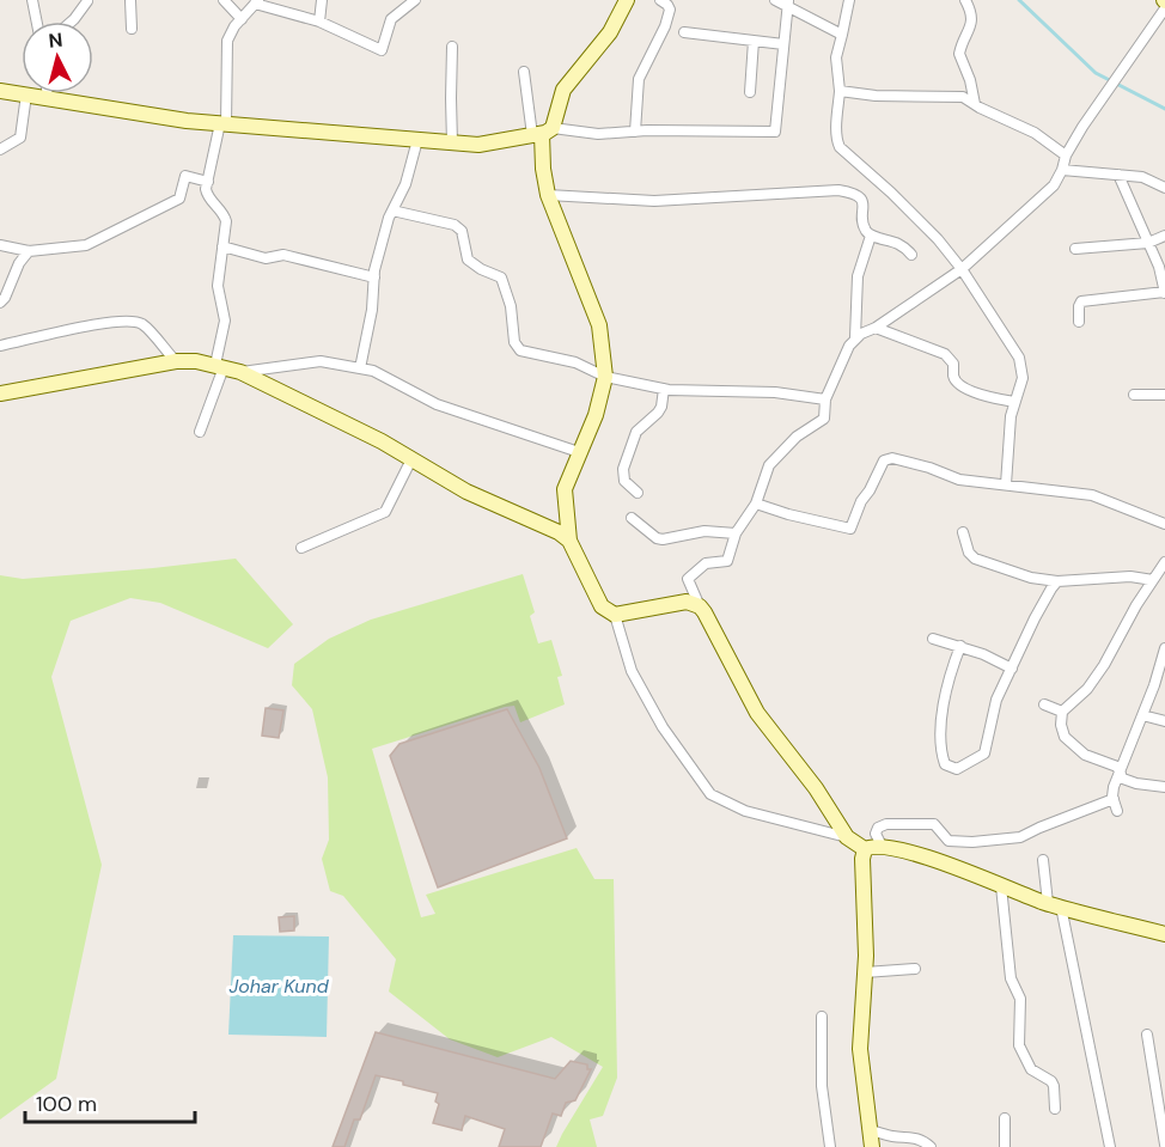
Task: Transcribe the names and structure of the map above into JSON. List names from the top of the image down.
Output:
{
  "water": ["Johar Kund"],
  "scale_bar": "100 m",
  "north": "top"
}
